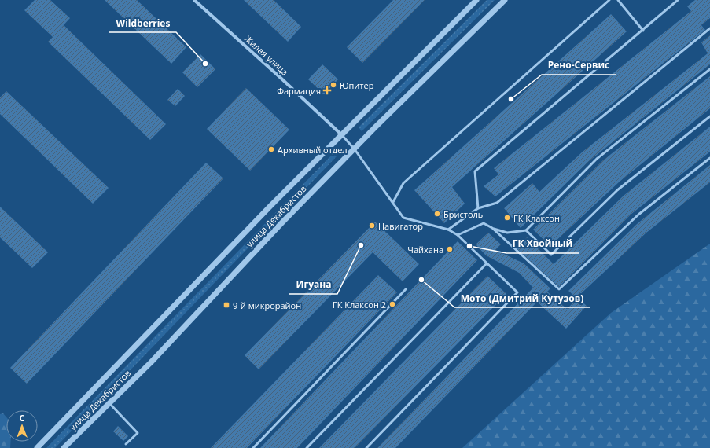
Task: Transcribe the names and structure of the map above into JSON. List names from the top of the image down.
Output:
{
  "streets": {
    "street": ["Жилая улица", "улица Декабристов"]
  },
  "crossings": [
    ["Жилая улица", "улица Декабристов"]
  ],
  "places": {
    "other": [
      "Wildberries",
      "Юпитер",
      "Рено-Сервис",
      "Архивный отдел",
      "Бристоль",
      "ГК Клаксон",
      "Навигатор",
      "Игуана",
      "ГК Хвойный",
      "Чайхана",
      "Мото (Дмитрий Кутузов)",
      "ГК Клаксон 2"
    ],
    "health": ["Фармация"],
    "transit": ["9-й микрорайон"]
  },
  "north": "top"
}
